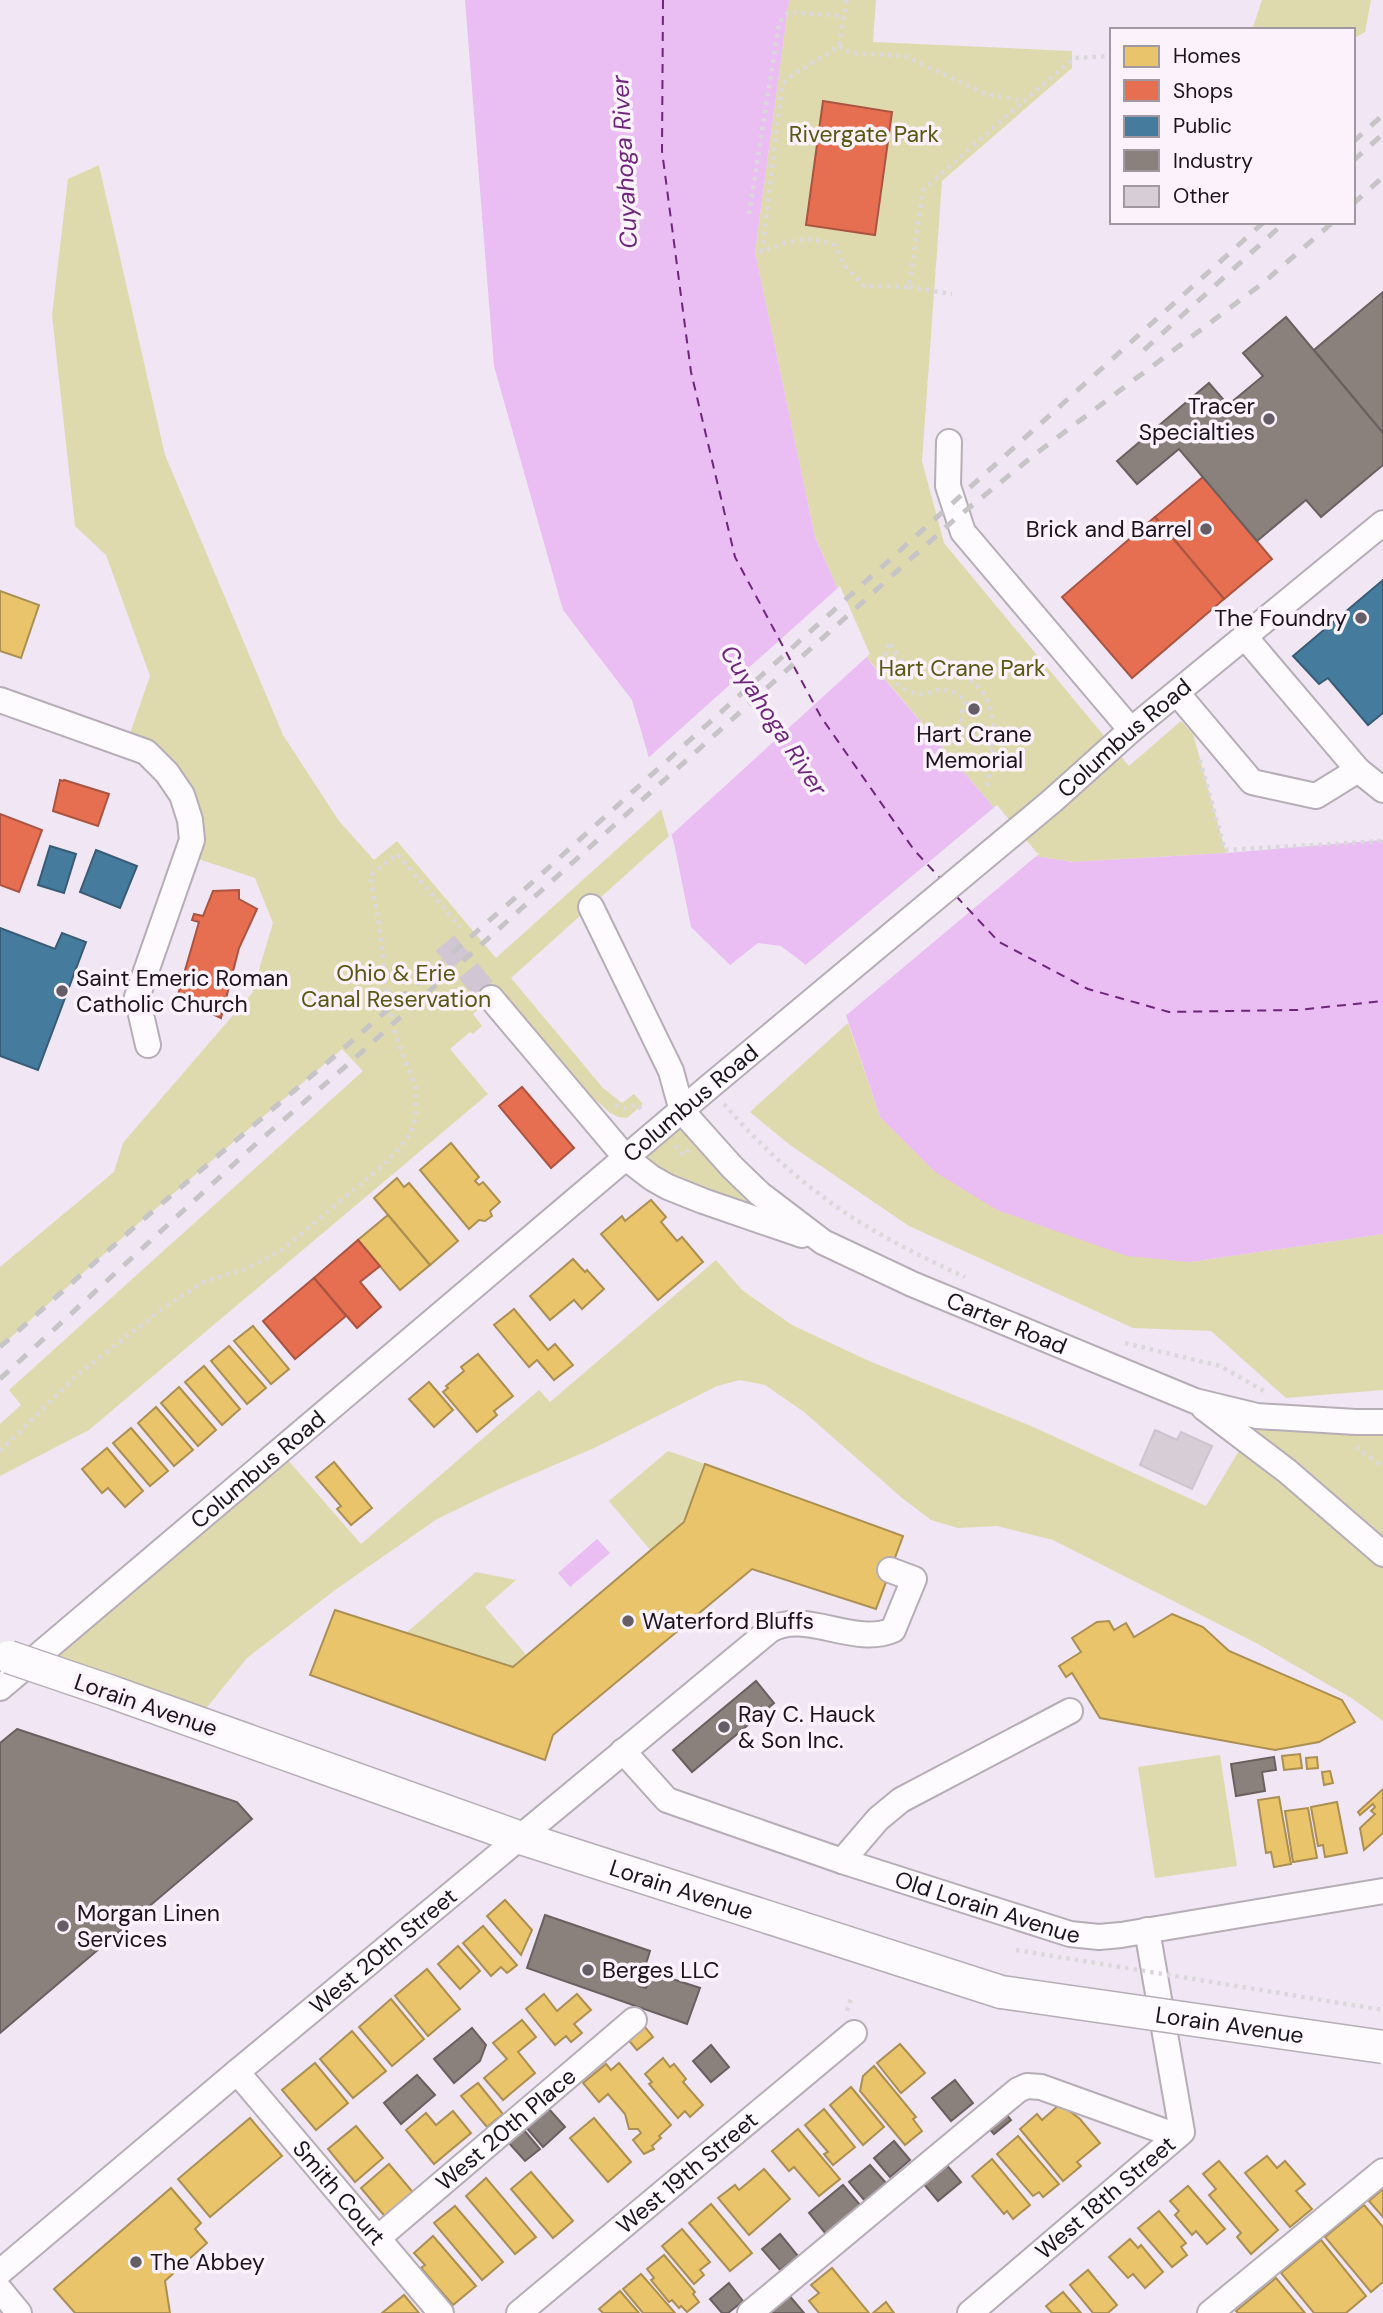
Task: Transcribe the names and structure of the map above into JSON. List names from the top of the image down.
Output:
{
  "streets": {
    "main road": ["Lorain Avenue"],
    "street": [
      "Columbus Road",
      "Carter Road",
      "Old Lorain Avenue",
      "West 20th Street",
      "West 20th Place",
      "West 19th Street",
      "Smith Court",
      "West 18th Street"
    ]
  },
  "crossings": [
    ["Columbus Road", "Carter Road"],
    ["Lorain Avenue", "West 20th Street"],
    ["Old Lorain Avenue", "West 20th Street"],
    ["Old Lorain Avenue", "West 18th Street"],
    ["West 20th Street", "Smith Court"],
    ["West 20th Place", "Smith Court"]
  ],
  "water": ["Cuyahoga River"],
  "parks": ["Rivergate Park", "Hart Crane Park", "Ohio & Erie Canal Reservation"],
  "places": [
    "Tracer Specialties",
    "Brick and Barrel",
    "The Foundry",
    "Hart Crane Memorial",
    "Saint Emeric Roman Catholic Church",
    "Waterford Bluffs",
    "Ray C. Hauck & Son Inc.",
    "Morgan Linen Services",
    "Berges LLC",
    "The Abbey"
  ],
  "legend": [
    "Homes",
    "Shops",
    "Public",
    "Industry",
    "Other"
  ]
}
